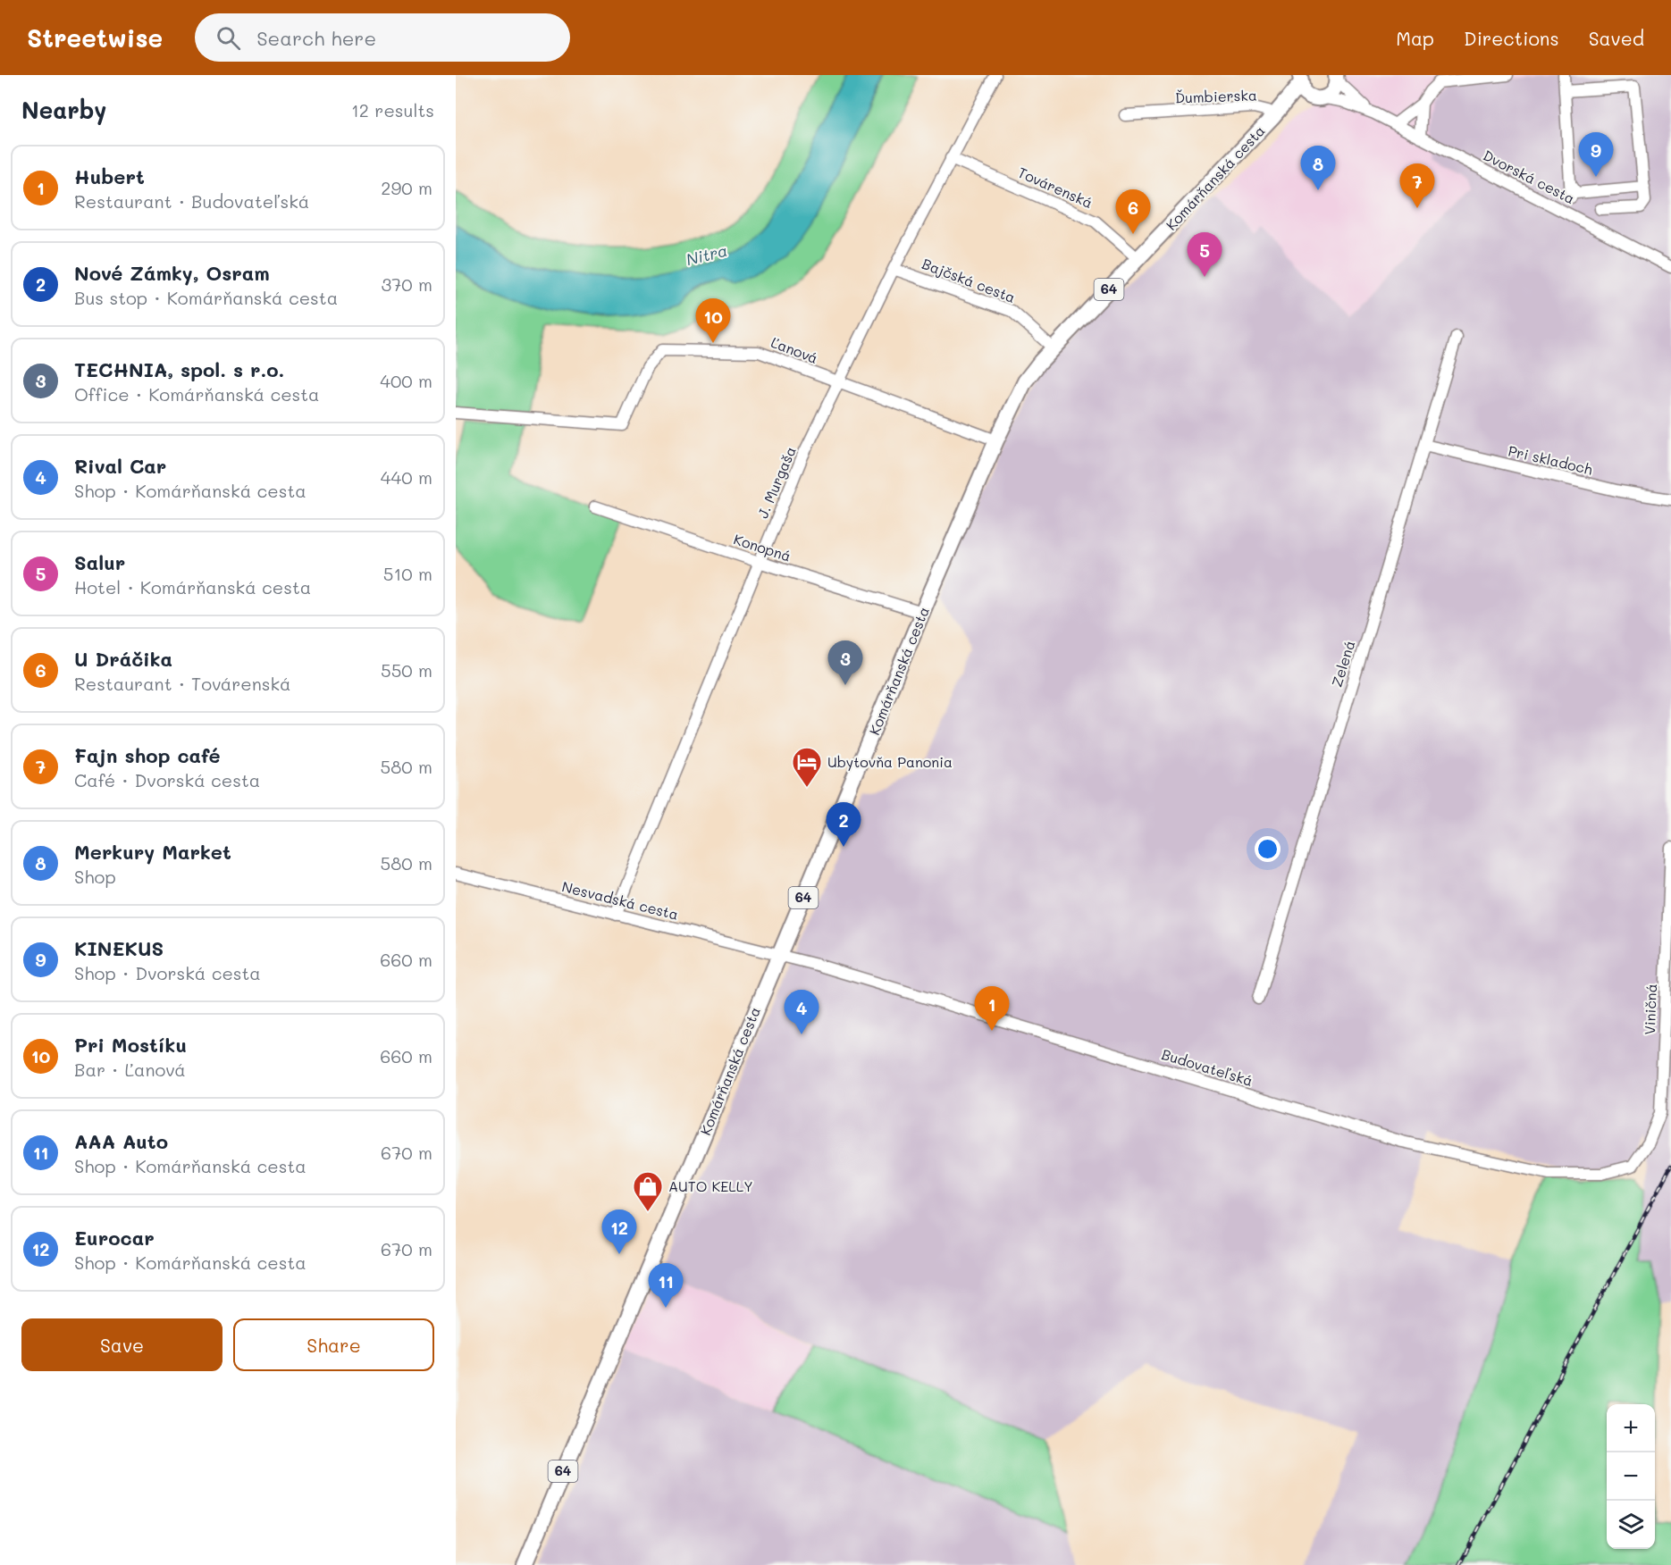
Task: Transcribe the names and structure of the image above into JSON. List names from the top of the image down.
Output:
{
  "streets": {
    "main road": ["Komárňanská cesta", "64"],
    "street": [
      "Ďumbierska",
      "Dvorská cesta",
      "Továrenská",
      "Bajčská cesta",
      "Ľanová",
      "Pri skladoch",
      "J. Murgaša",
      "Konopná",
      "Zelená",
      "Nesvadská cesta",
      "Viničná",
      "Budovateľská"
    ]
  },
  "crossings": [
    ["Ďumbierska", "Komárňanská cesta"],
    ["Dvorská cesta", "Komárňanská cesta"],
    ["Dvorská cesta", "64"],
    ["Komárňanská cesta", "Továrenská"],
    ["Komárňanská cesta", "Bajčská cesta"],
    ["Komárňanská cesta", "64"],
    ["Komárňanská cesta", "Ľanová"],
    ["Komárňanská cesta", "Konopná"],
    ["Komárňanská cesta", "Nesvadská cesta"],
    ["Komárňanská cesta", "Budovateľská"],
    ["Továrenská", "J. Murgaša"],
    ["Bajčská cesta", "J. Murgaša"],
    ["Ľanová", "J. Murgaša"],
    ["Pri skladoch", "Zelená"],
    ["J. Murgaša", "Konopná"],
    ["J. Murgaša", "Nesvadská cesta"],
    ["Nesvadská cesta", "Budovateľská"],
    ["Viničná", "Budovateľská"]
  ],
  "water": ["Nitra"],
  "places": {
    "hotel": ["Ubytovňa Panonia"],
    "shop": ["AUTO KELLY"]
  },
  "page": {
    "header": "Streetwise",
    "search": "Search here",
    "nav": ["Map", "Directions", "Saved"],
    "heading": ["Nearby", "12 results"],
    "pins": [
      "9",
      "8",
      "7",
      "6",
      "5",
      "10",
      "3",
      "2",
      "1",
      "4",
      "12",
      "11"
    ],
    "list": [
      {
        "mark": "1",
        "name": "Hubert",
        "note": "Restaurant · Budovateľská",
        "value": "290 m"
      },
      {
        "mark": "2",
        "name": "Nové Zámky, Osram",
        "note": "Bus stop · Komárňanská cesta",
        "value": "370 m"
      },
      {
        "mark": "3",
        "name": "TECHNIA, spol. s r.o.",
        "note": "Office · Komárňanská cesta",
        "value": "400 m"
      },
      {
        "mark": "4",
        "name": "Rival Car",
        "note": "Shop · Komárňanská cesta",
        "value": "440 m"
      },
      {
        "mark": "5",
        "name": "Salur",
        "note": "Hotel · Komárňanská cesta",
        "value": "510 m"
      },
      {
        "mark": "6",
        "name": "U Dráčika",
        "note": "Restaurant · Továrenská",
        "value": "550 m"
      },
      {
        "mark": "7",
        "name": "Fajn shop café",
        "note": "Café · Dvorská cesta",
        "value": "580 m"
      },
      {
        "mark": "8",
        "name": "Merkury Market",
        "note": "Shop",
        "value": "580 m"
      },
      {
        "mark": "9",
        "name": "KINEKUS",
        "note": "Shop · Dvorská cesta",
        "value": "660 m"
      },
      {
        "mark": "10",
        "name": "Pri Mostíku",
        "note": "Bar · Ľanová",
        "value": "660 m"
      },
      {
        "mark": "11",
        "name": "AAA Auto",
        "note": "Shop · Komárňanská cesta",
        "value": "670 m"
      },
      {
        "mark": "12",
        "name": "Eurocar",
        "note": "Shop · Komárňanská cesta",
        "value": "670 m"
      }
    ],
    "buttons": ["Save", "Share"],
    "map_buttons": ["+", "−"]
  }
}
